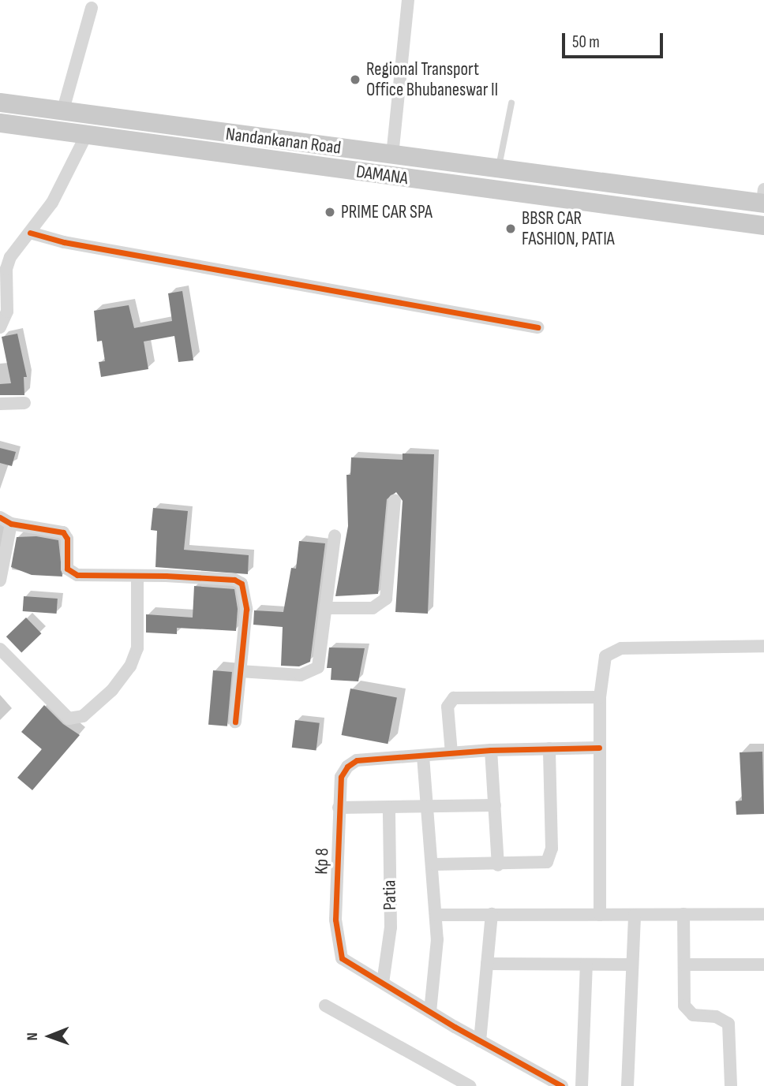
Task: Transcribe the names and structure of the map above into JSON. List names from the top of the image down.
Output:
{
  "streets": {
    "main road": ["Nandankanan Road", "DAMANA"],
    "street": ["Kp 8", "Patia"]
  },
  "crossings": [
    ["Kp 8", "Patia"]
  ],
  "places": ["Regional Transport Office Bhubaneswar II", "PRIME CAR SPA", "BBSR CAR FASHION, PATIA"],
  "scale_bar": "50 m",
  "north": "left"
}
